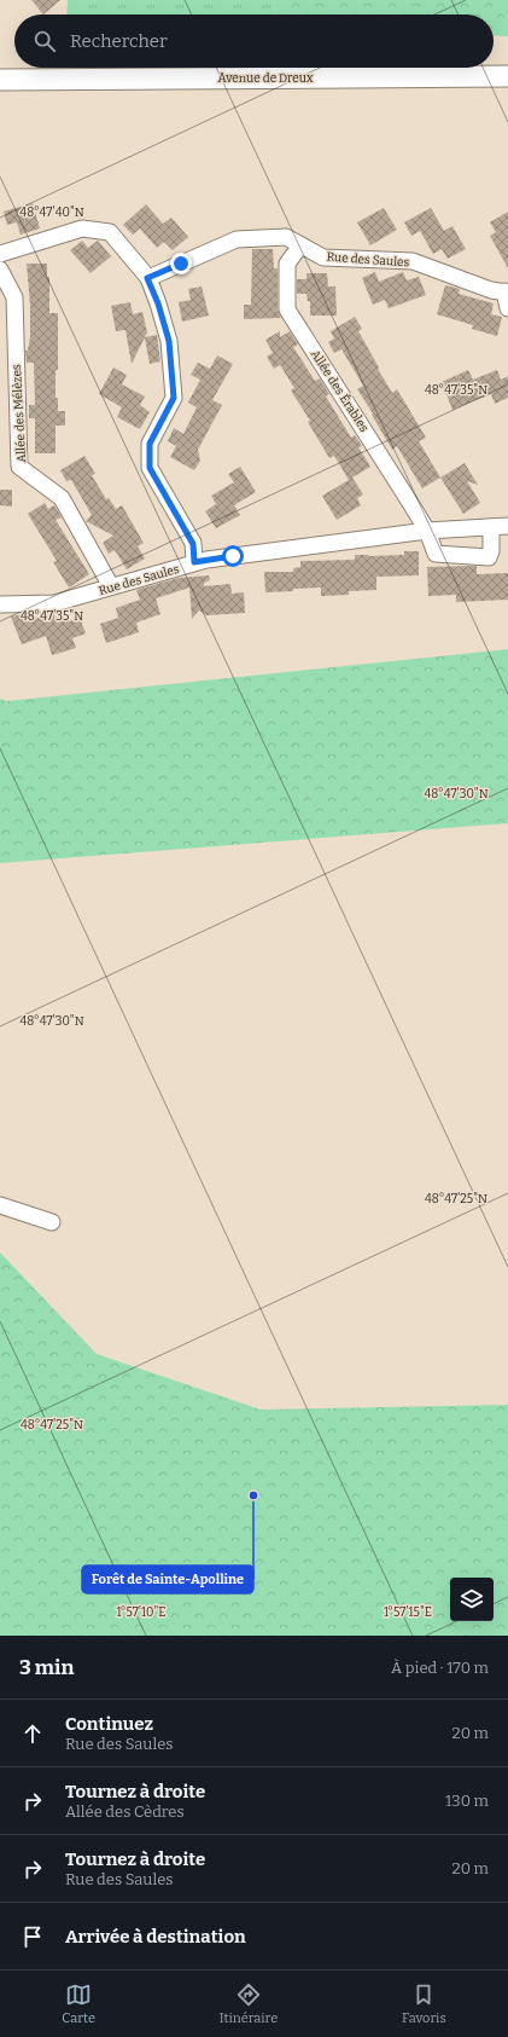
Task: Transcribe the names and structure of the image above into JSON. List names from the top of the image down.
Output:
{
  "streets": {
    "main road": ["Avenue de Dreux"],
    "street": ["Rue des Saules", "Allée des Érables", "Allée des Mélèzes"]
  },
  "crossings": [
    ["Rue des Saules", "Allée des Érables"],
    ["Rue des Saules", "Allée des Mélèzes"]
  ],
  "places": ["Forêt de Sainte-Apolline"],
  "page": {
    "search": "Rechercher",
    "heading": ["3 min", "À pied · 170 m"],
    "list": [
      ["Continuez", "Rue des Saules", "20 m"],
      ["Tournez à droite", "Allée des Cèdres", "130 m"],
      ["Tournez à droite", "Rue des Saules", "20 m"],
      "Arrivée à destination"
    ],
    "nav": ["Carte", "Itinéraire", "Favoris"]
  },
  "coordinates": [
    "48°47'40\"N",
    "48°47'35\"N",
    "48°47'30\"N",
    "48°47'25\"N",
    "1°57'10\"E",
    "1°57'15\"E"
  ]
}
